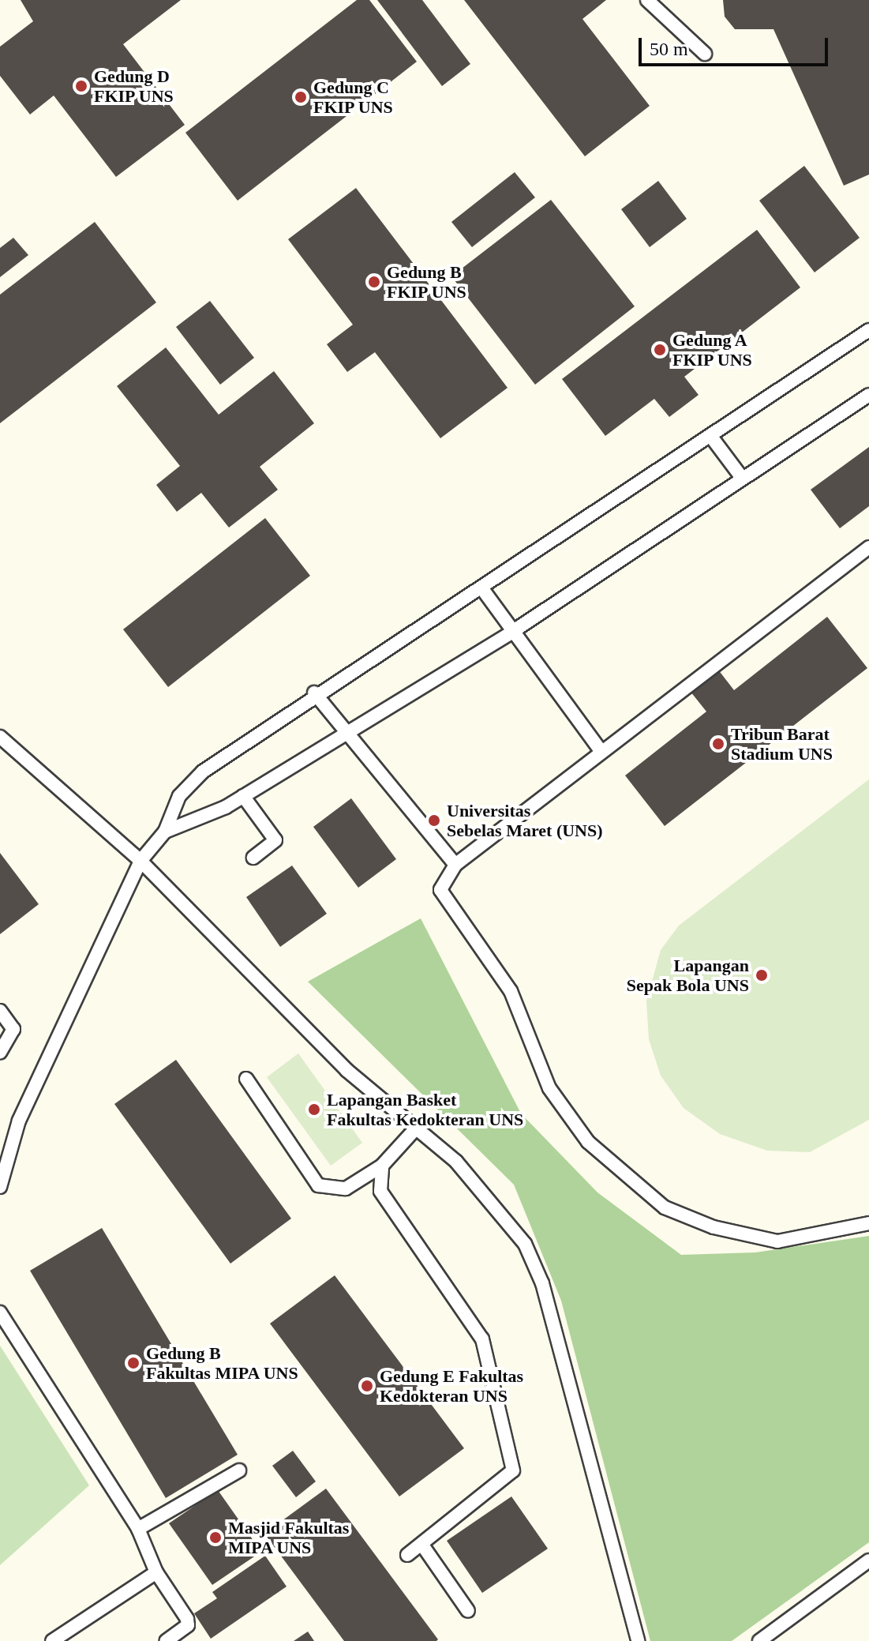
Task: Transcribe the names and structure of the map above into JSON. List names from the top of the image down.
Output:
{
  "places": [
    "Gedung D FKIP UNS",
    "Gedung C FKIP UNS",
    "Gedung B FKIP UNS",
    "Gedung A FKIP UNS",
    "Tribun Barat Stadium UNS",
    "Universitas Sebelas Maret (UNS)",
    "Lapangan Sepak Bola UNS",
    "Lapangan Basket Fakultas Kedokteran UNS",
    "Gedung B Fakultas MIPA UNS",
    "Gedung E Fakultas Kedokteran UNS",
    "Masjid Fakultas MIPA UNS"
  ],
  "scale_bar": "50 m"
}
